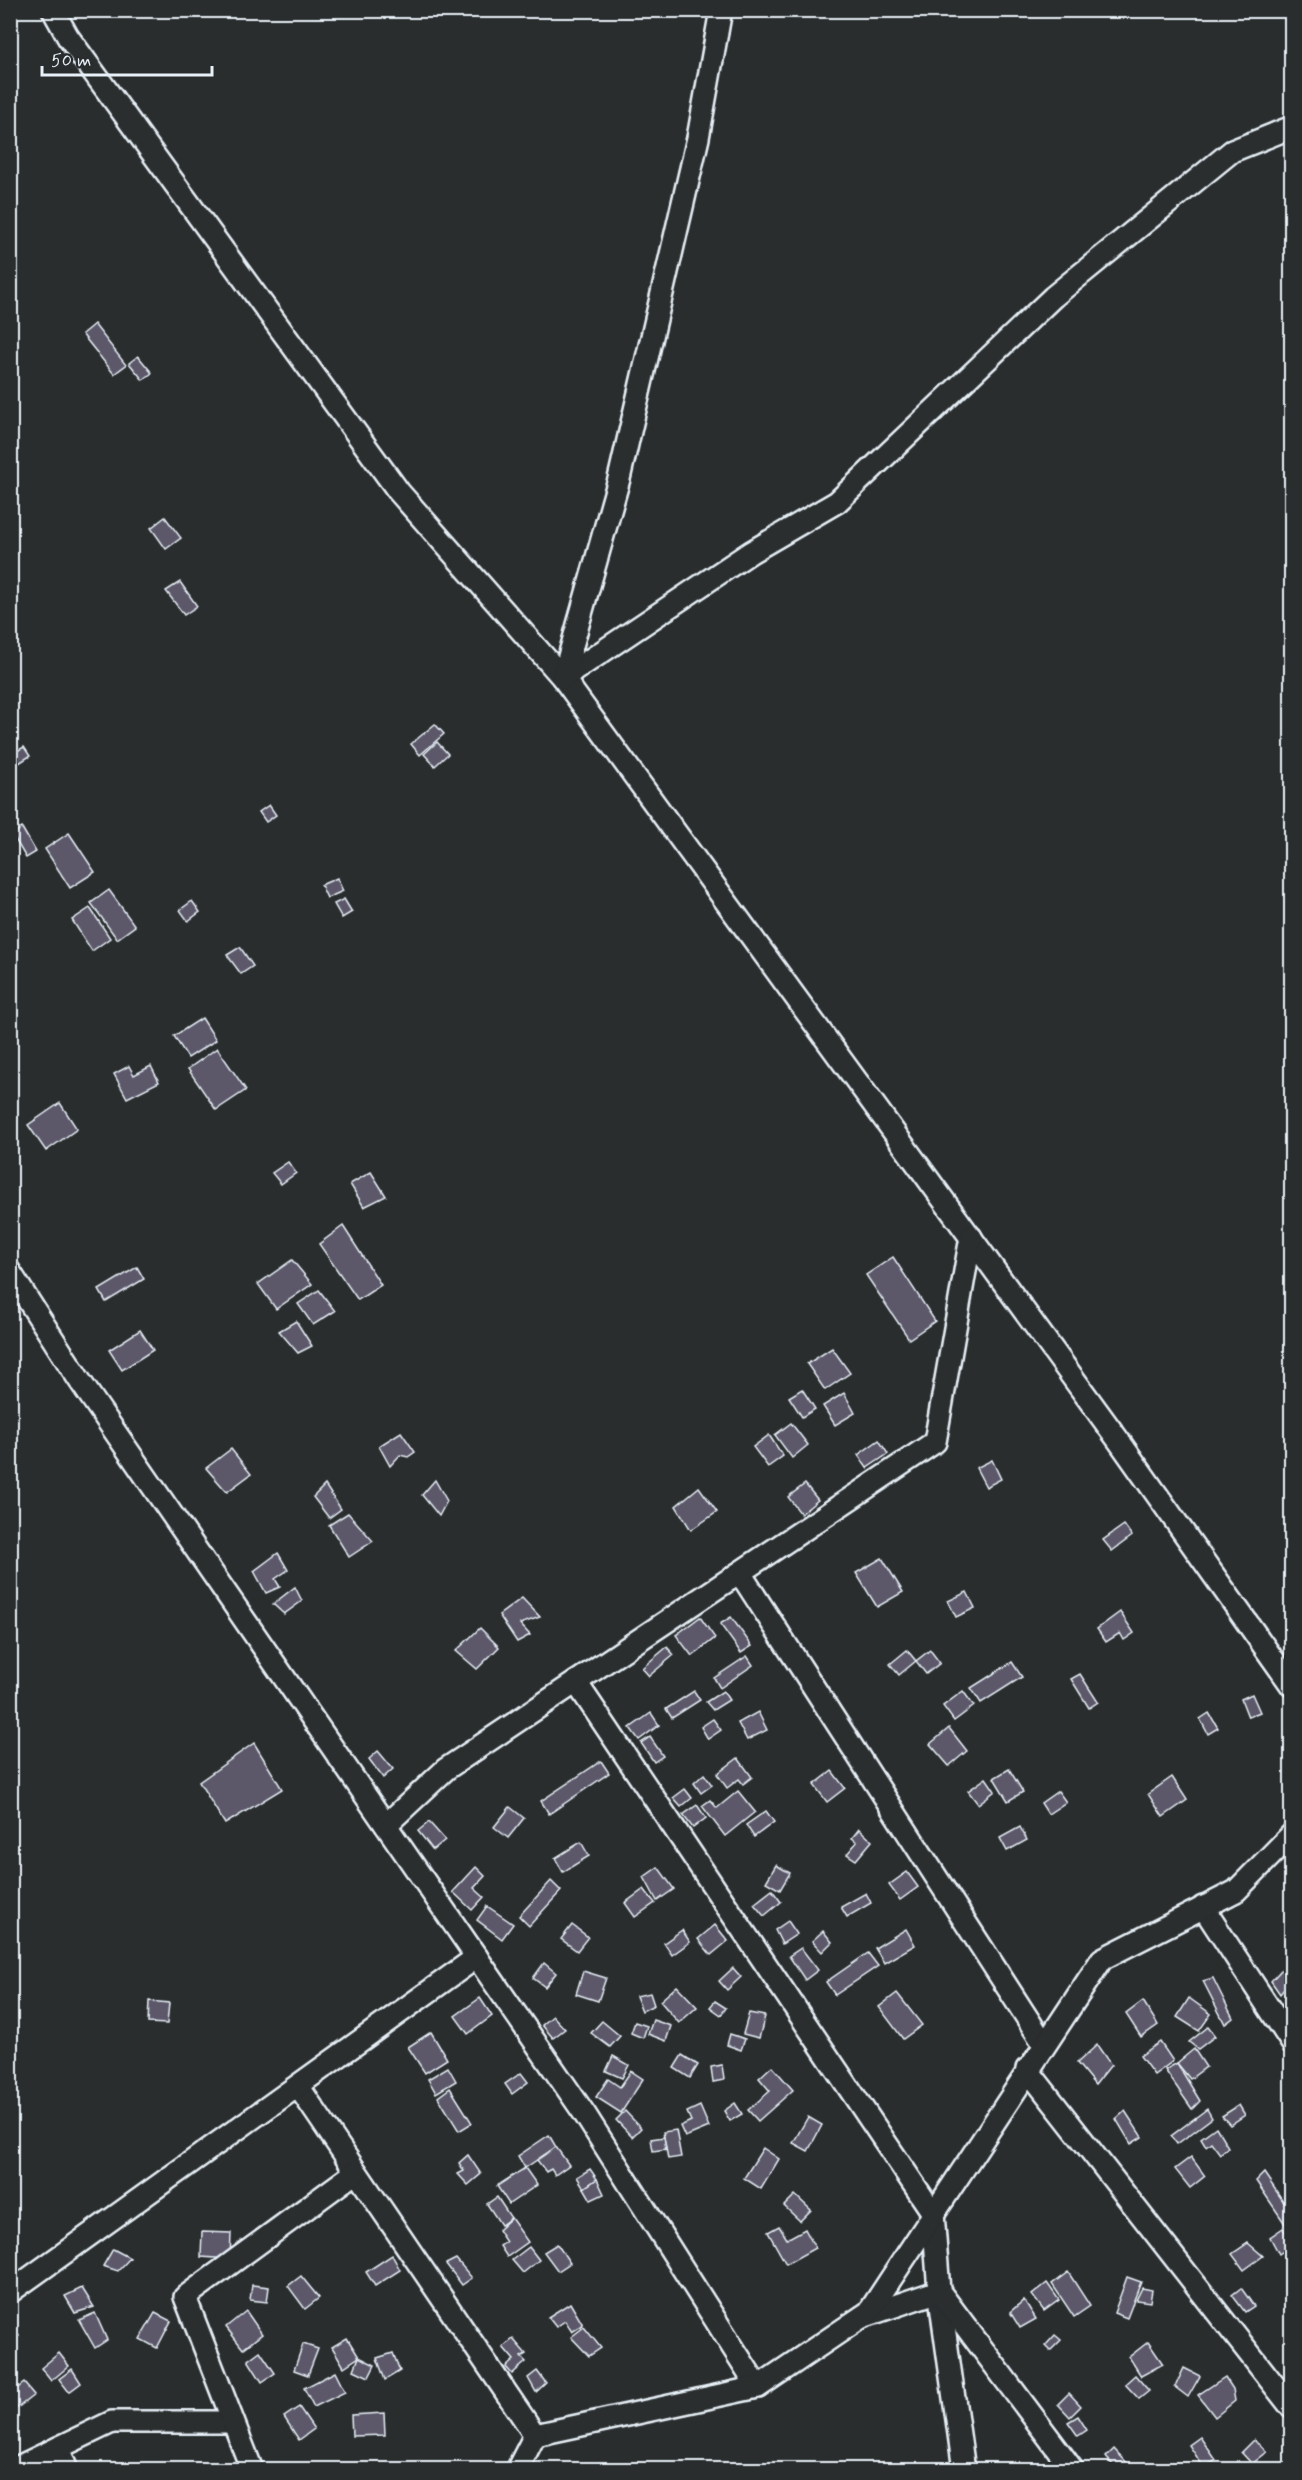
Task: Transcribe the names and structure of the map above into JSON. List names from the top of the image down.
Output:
{
  "scale_bar": "50 m"
}
